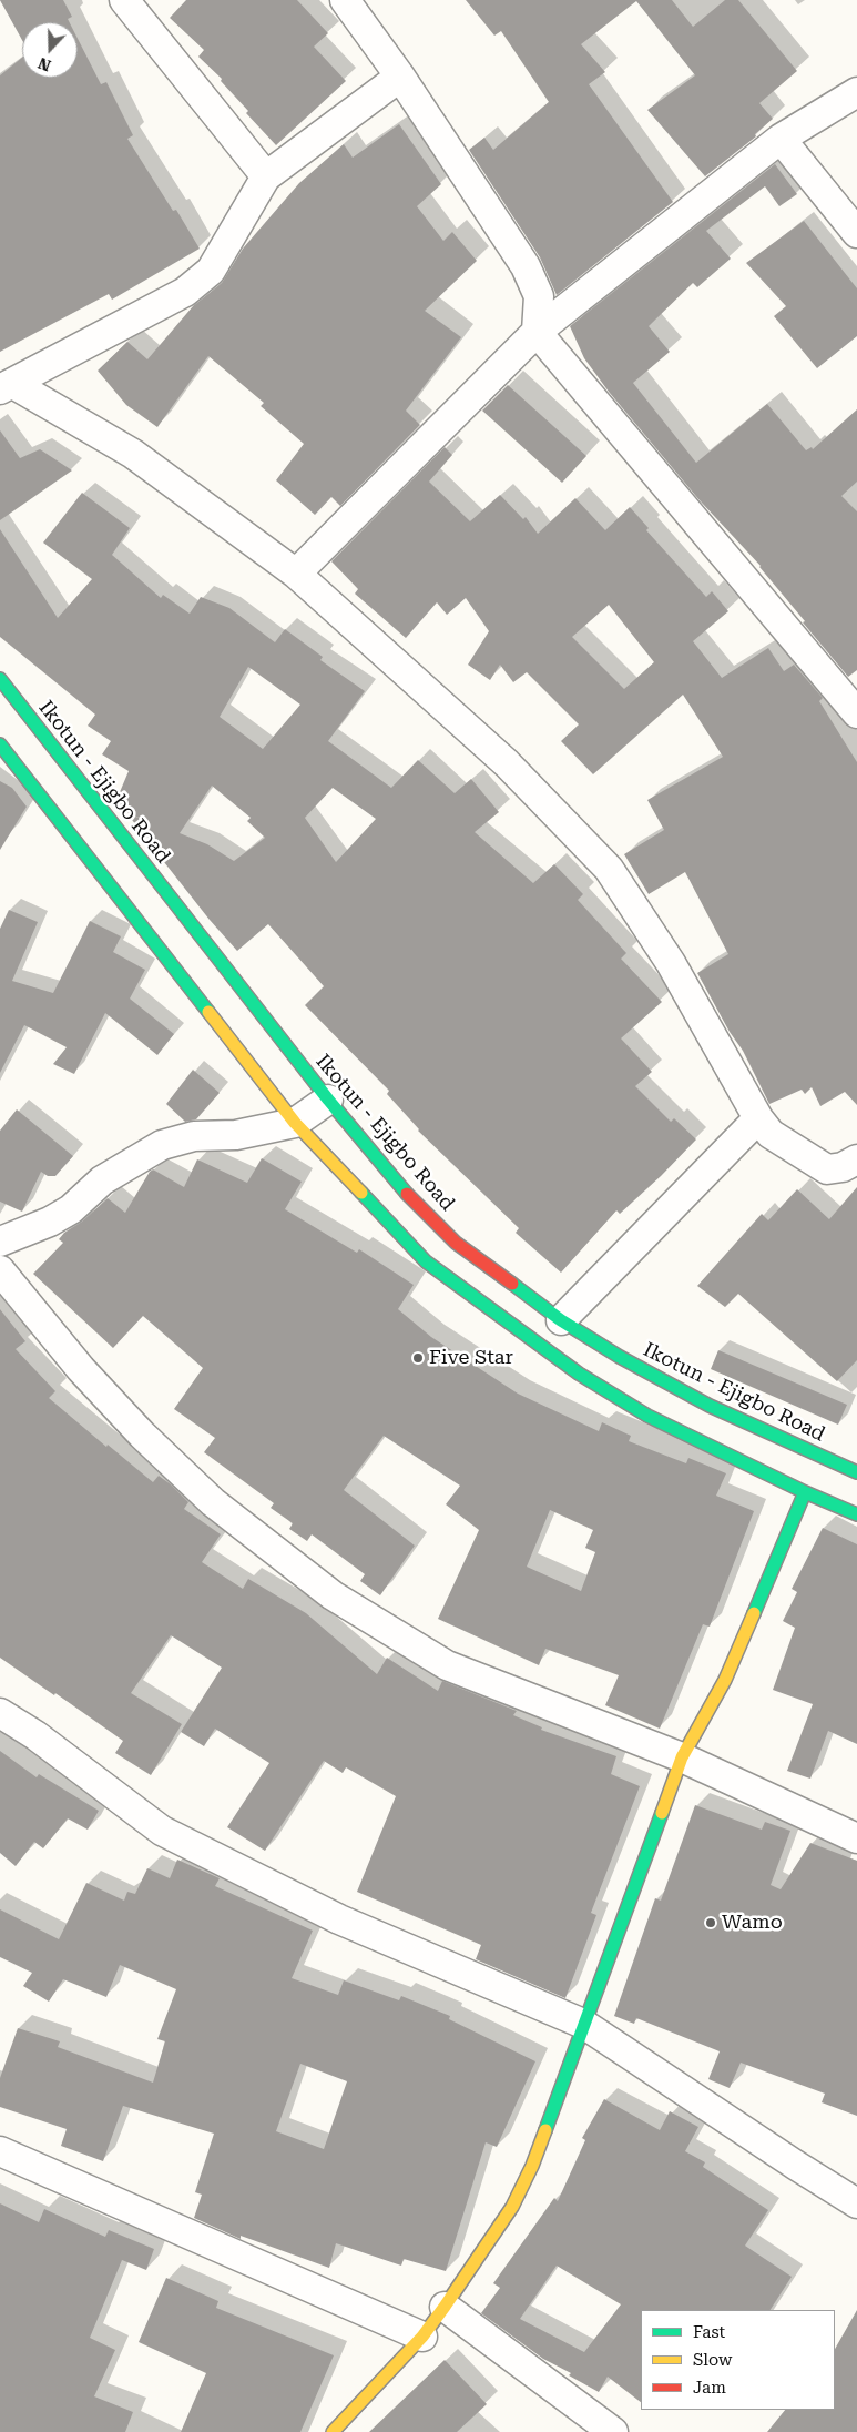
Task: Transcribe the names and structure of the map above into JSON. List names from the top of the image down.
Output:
{
  "streets": {
    "main road": ["Ikotun - Ejigbo Road"]
  },
  "places": ["Five Star", "Wamo"],
  "legend": ["Fast", "Slow", "Jam"],
  "north": "bottom"
}
